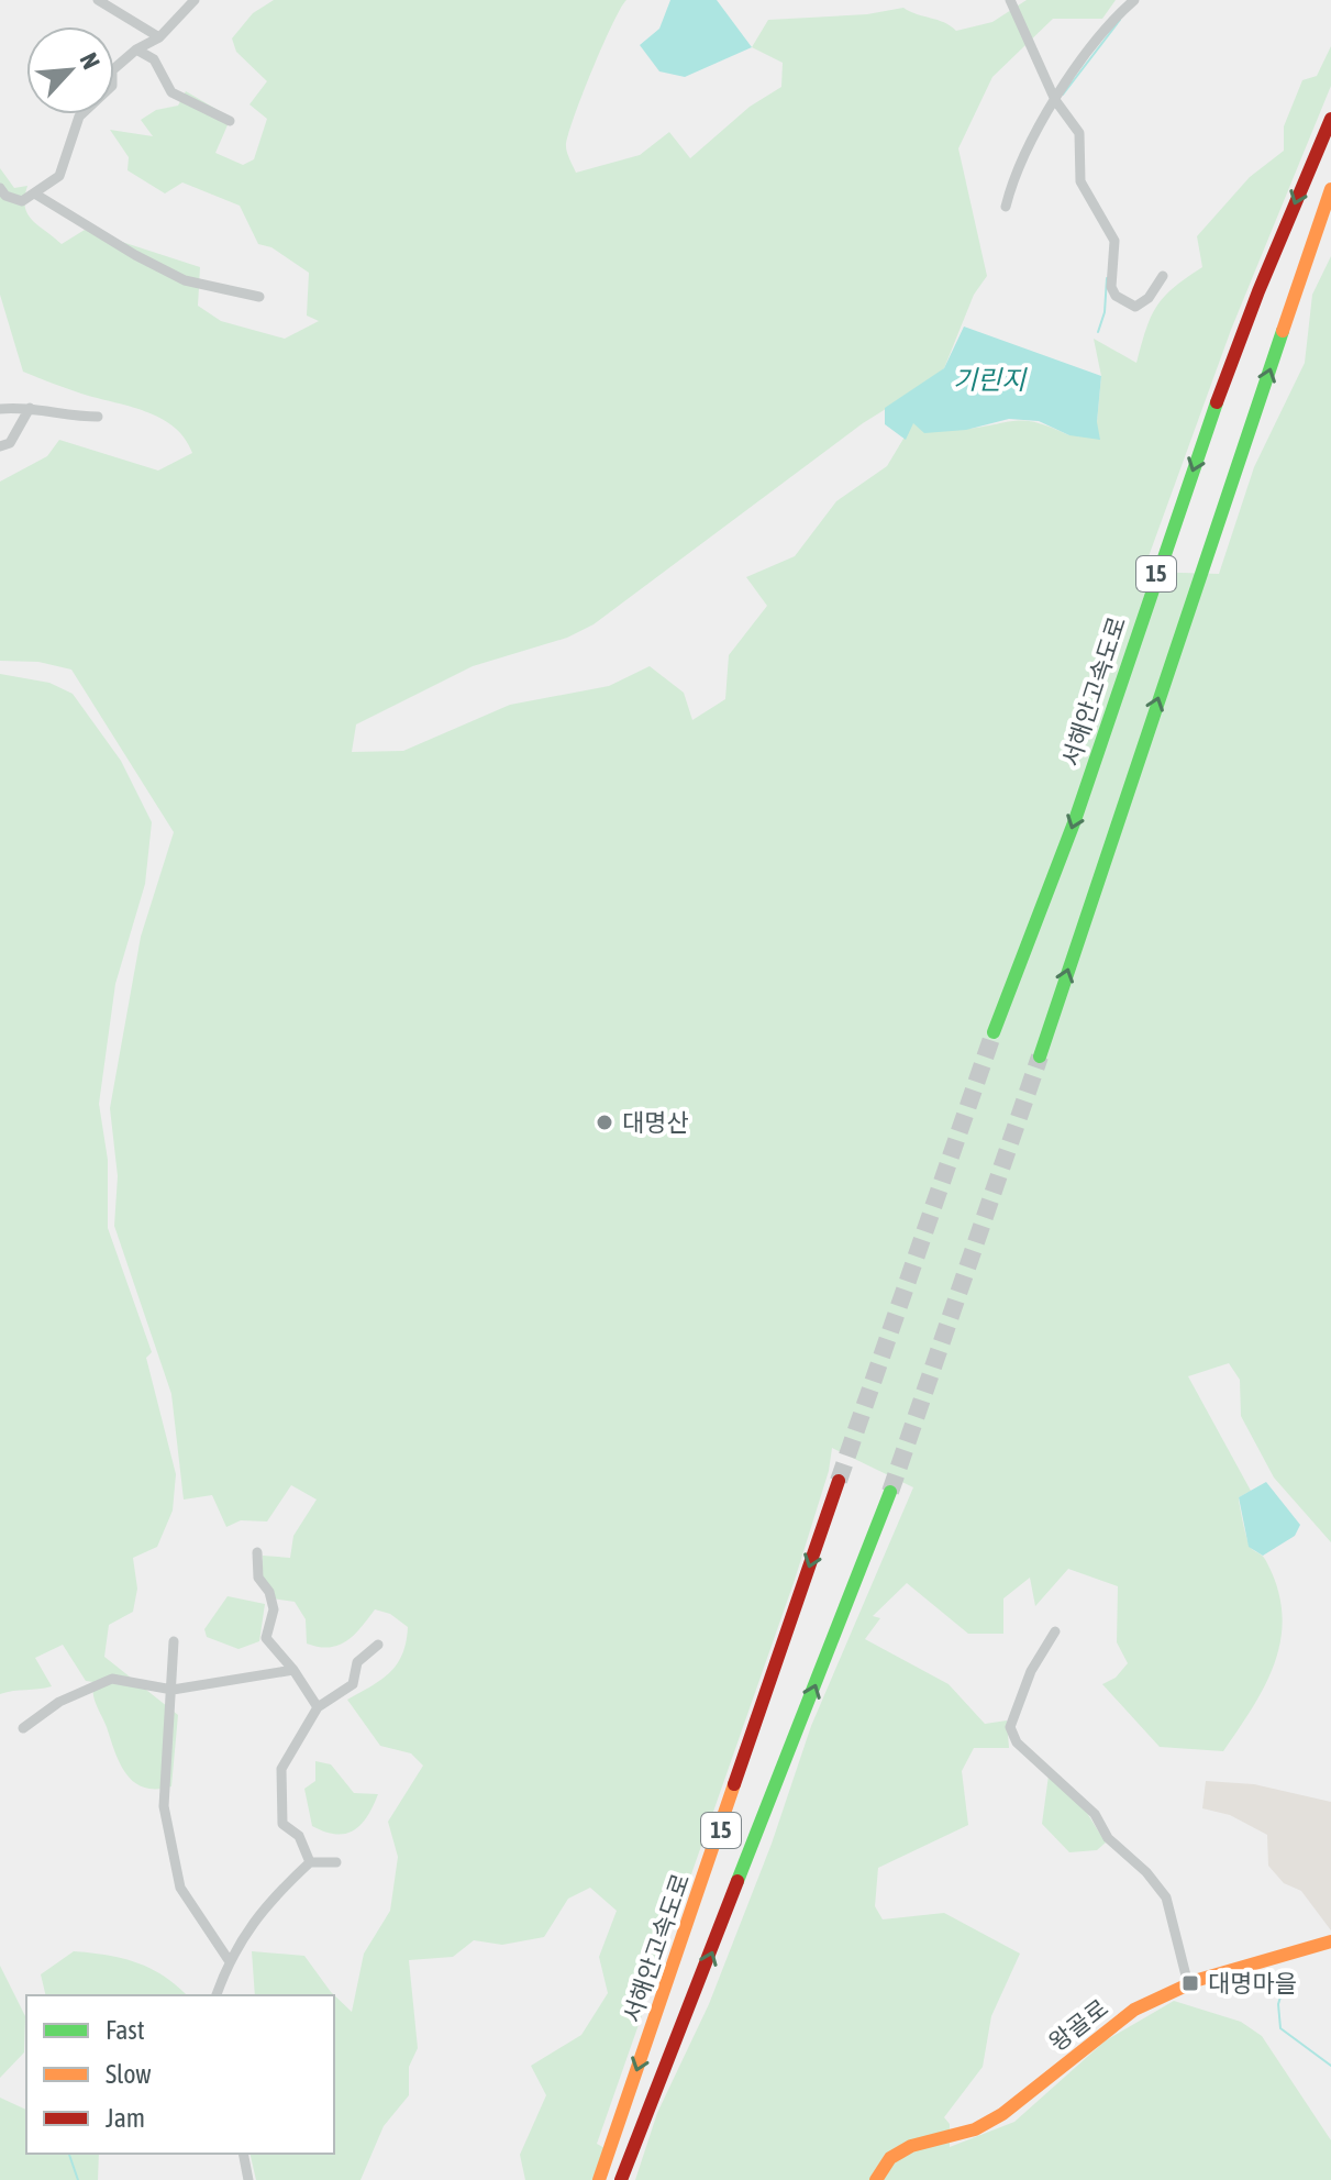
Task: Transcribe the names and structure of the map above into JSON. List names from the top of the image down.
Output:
{
  "streets": {
    "main road": ["15", "서해안고속도로", "왕골로"]
  },
  "water": ["기린지"],
  "places": {
    "other": ["대명산"],
    "transit": ["대명마을"]
  },
  "legend": ["Fast", "Slow", "Jam"],
  "north": "top right"
}
